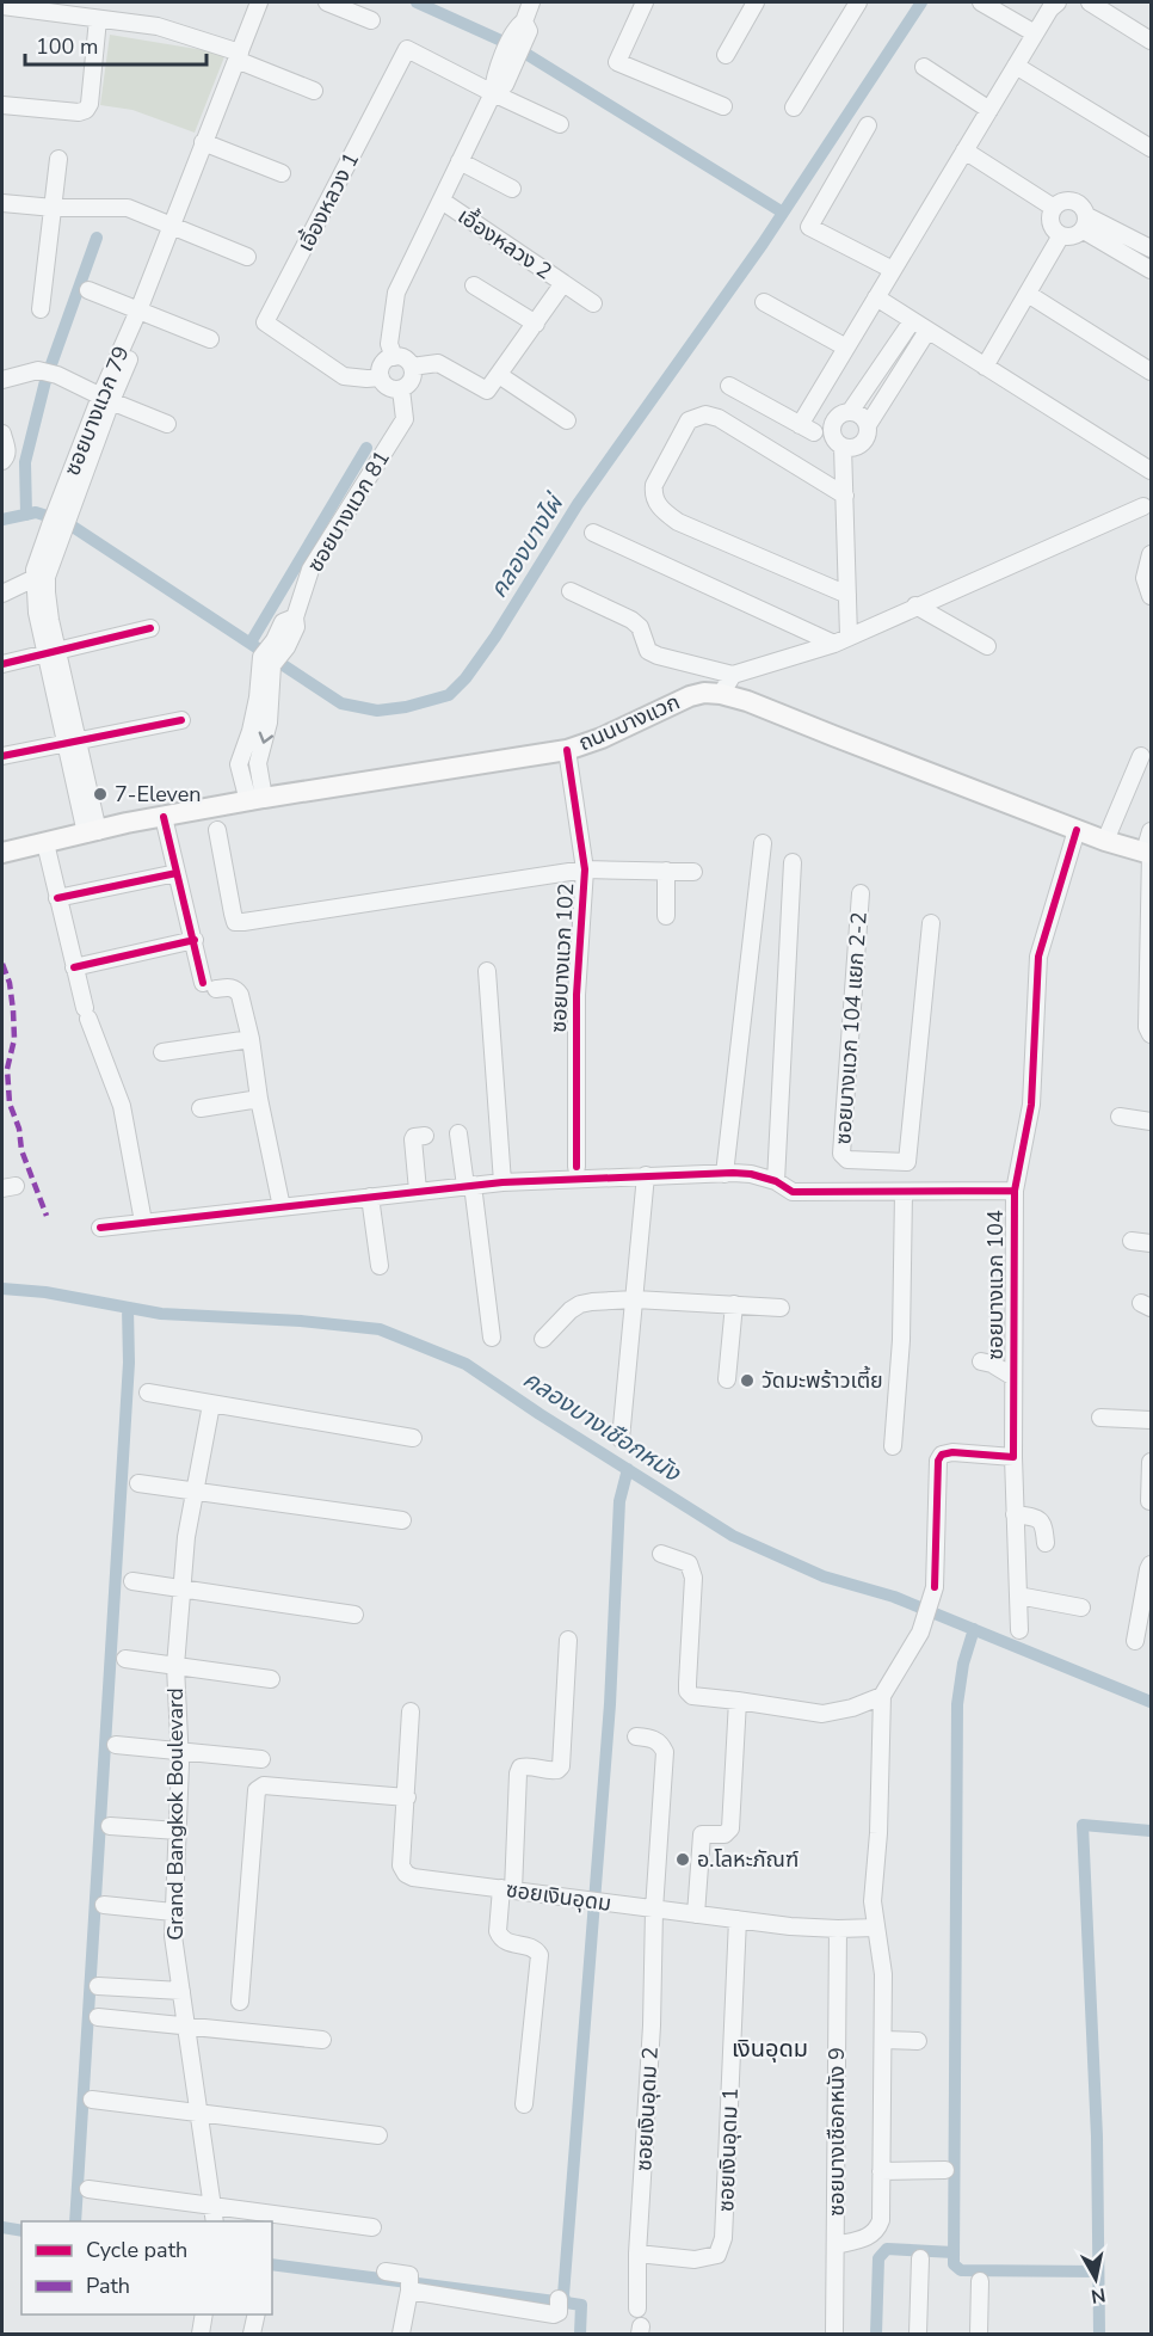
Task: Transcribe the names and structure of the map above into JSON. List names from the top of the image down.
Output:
{
  "streets": {
    "main road": ["ถนนบางแวก"],
    "street": [
      "เอิ้องหลวง 1",
      "เอื้องหลวง 2",
      "ซอยบางแวก 79",
      "ซอยบางแวก 81",
      "ซอยบางแวก 102",
      "ซอยบางแวก 104 แยก 2-2",
      "ซอยบางแวก 104",
      "Grand Bangkok Boulevard",
      "ซอยเงินอุดม",
      "ซอยเงินอุดม 2",
      "ซอยบางเชือกหนัง 9",
      "ซอยเงินอุดม 1"
    ]
  },
  "crossings": [
    ["เอิ้องหลวง 1", "ซอยบางแวก 81"],
    ["ซอยบางแวก 79", "ถนนบางแวก"],
    ["ซอยบางแวก 81", "ถนนบางแวก"],
    ["ถนนบางแวก", "ซอยบางแวก 102"],
    ["ถนนบางแวก", "ซอยบางแวก 104"],
    ["ซอยเงินอุดม", "ซอยเงินอุดม 2"],
    ["ซอยเงินอุดม", "ซอยบางเชือกหนัง 9"],
    ["ซอยเงินอุดม", "ซอยเงินอุดม 1"],
    ["ซอยเงินอุดม 2", "ซอยเงินอุดม 1"]
  ],
  "districts": ["เงินอุดม"],
  "water": ["คลองบางไผ่", "คลองบางเชือกหนัง"],
  "places": ["7-Eleven", "วัดมะพร้าวเตี้ย", "อ.โลหะภัณฑ์"],
  "legend": ["Cycle path", "Path"],
  "scale_bar": "100 m",
  "north": "bottom"
}
